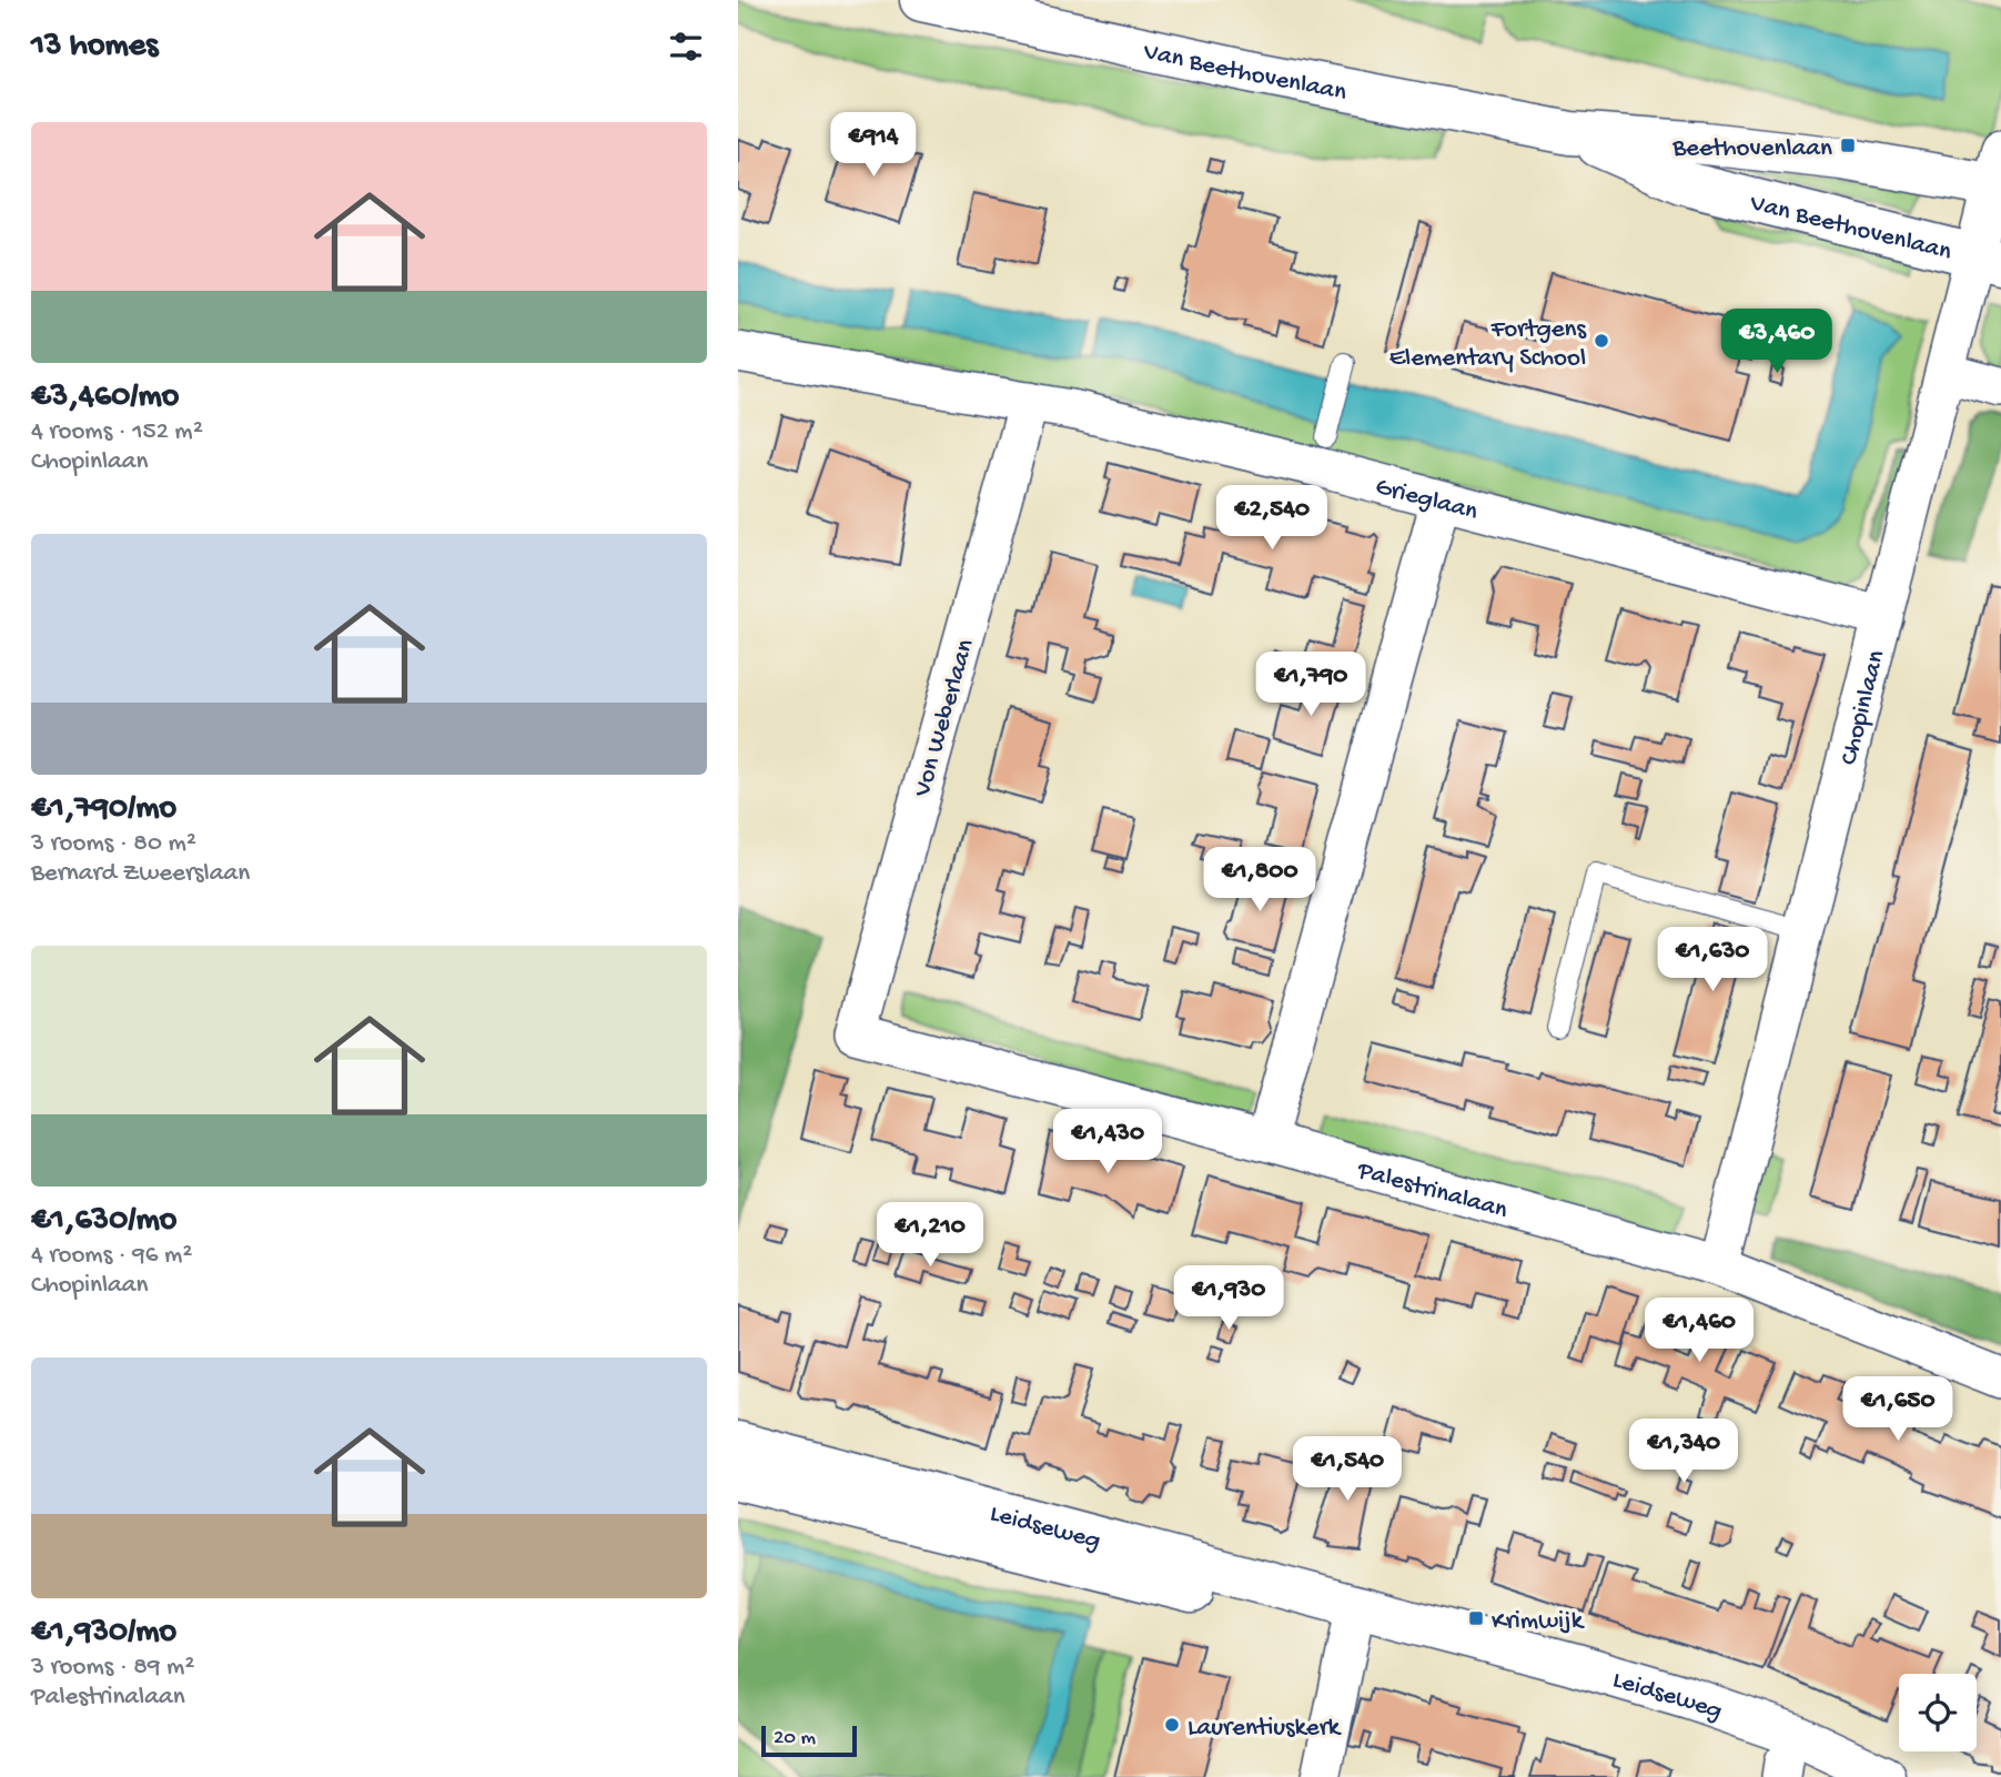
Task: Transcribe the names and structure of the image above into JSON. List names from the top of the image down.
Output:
{
  "streets": {
    "main road": ["Van Beethovenlaan", "Leidseweg"],
    "street": [
      "Grieglaan",
      "Chopinlaan",
      "Von Weberlaan",
      "Palestrinalaan"
    ]
  },
  "crossings": [
    ["Van Beethovenlaan", "Chopinlaan"],
    ["Grieglaan", "Chopinlaan"],
    ["Grieglaan", "Von Weberlaan"],
    ["Chopinlaan", "Palestrinalaan"],
    ["Von Weberlaan", "Palestrinalaan"]
  ],
  "places": {
    "transit": ["Beethovenlaan", "Krimwijk"],
    "other": ["Fortgens Elementary School", "Laurentiuskerk"]
  },
  "scale_bar": "20 m",
  "page": {
    "heading": "13 homes",
    "list": [
      {
        "name": "€3,460/mo",
        "note": "4 rooms · 152 m² · Chopinlaan"
      },
      {
        "name": "€1,790/mo",
        "note": "3 rooms · 80 m² · Bernard Zweerslaan"
      },
      {
        "name": "€1,630/mo",
        "note": "4 rooms · 96 m² · Chopinlaan"
      },
      {
        "name": "€1,930/mo",
        "note": "3 rooms · 89 m² · Palestrinalaan"
      }
    ],
    "price": [
      "€914",
      "€3,460",
      "€2,540",
      "€1,790",
      "€1,800",
      "€1,630",
      "€1,430",
      "€1,210",
      "€1,930",
      "€1,460",
      "€1,650",
      "€1,340",
      "€1,540"
    ],
    "scale": "20 m"
  }
}
